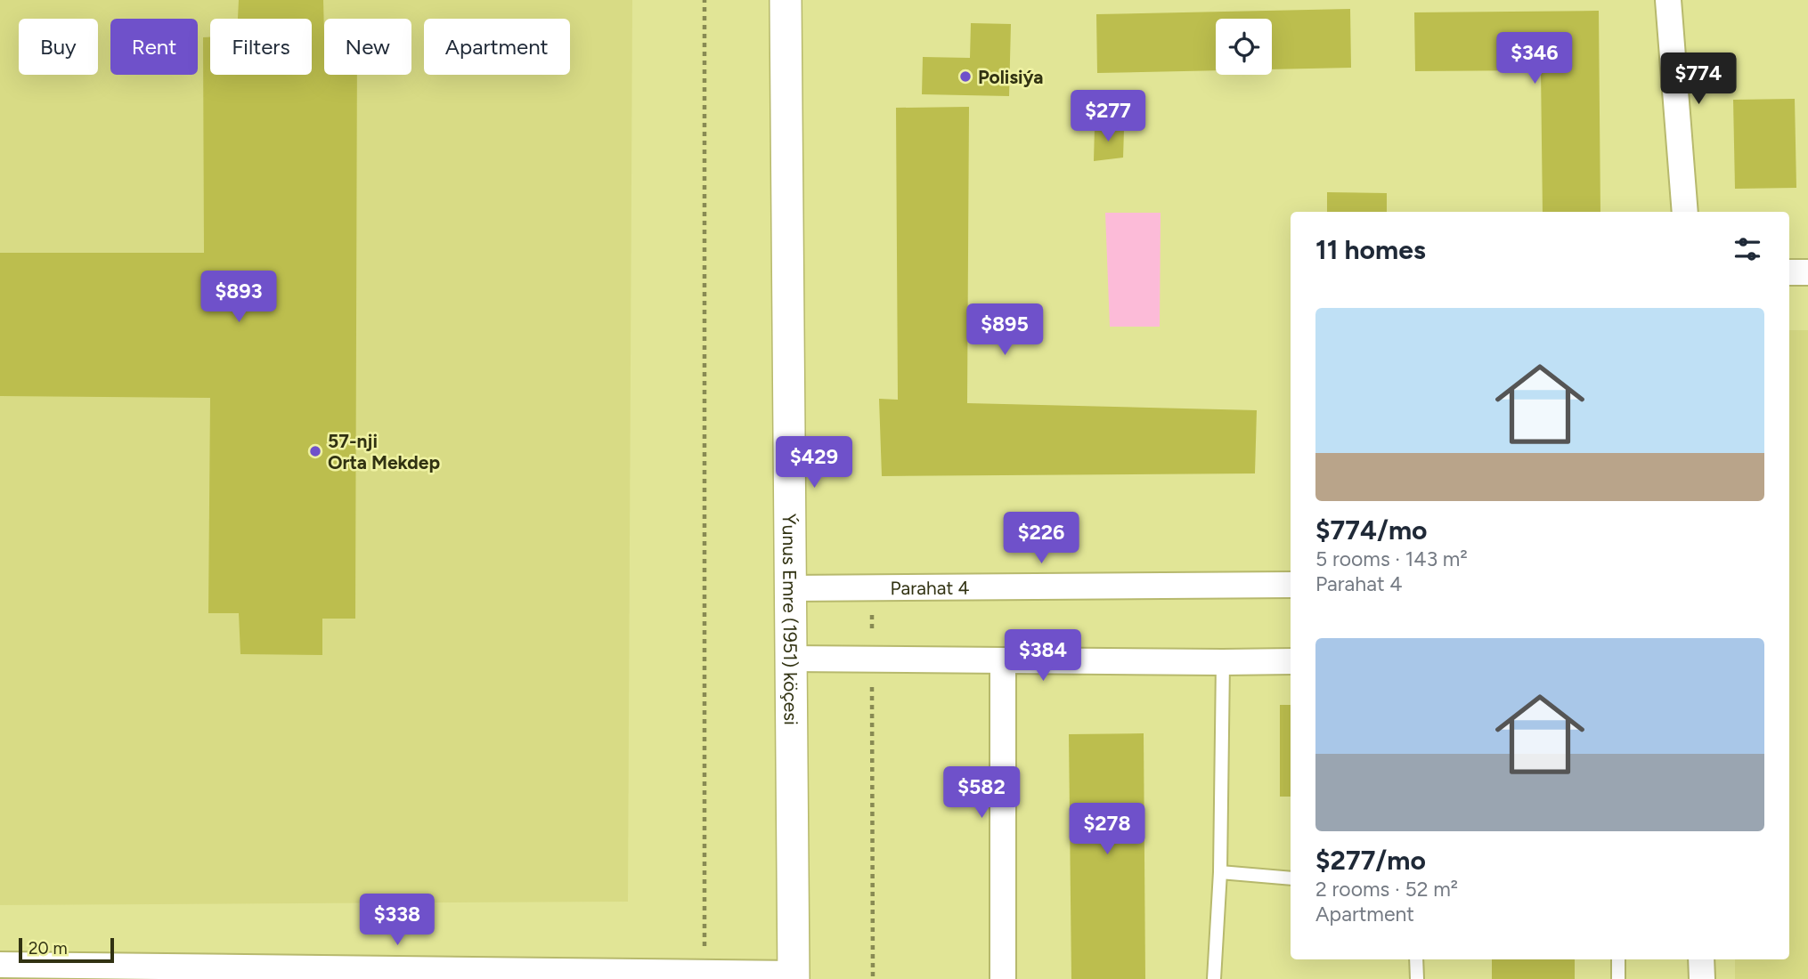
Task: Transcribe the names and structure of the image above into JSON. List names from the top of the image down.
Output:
{
  "streets": {
    "street": ["Parahat 4", "Ýunus Emre (1951) köçesi"]
  },
  "crossings": [
    ["Parahat 4", "Ýunus Emre (1951) köçesi"]
  ],
  "places": ["Polisiýa", "57-nji Orta Mekdep"],
  "scale_bar": "20 m",
  "page": {
    "chip": [
      "Buy",
      "Rent",
      "Filters",
      "New",
      "Apartment"
    ],
    "price": [
      "$346",
      "$774",
      "$277",
      "$893",
      "$895",
      "$429",
      "$226",
      "$384",
      "$582",
      "$278",
      "$338"
    ],
    "heading": "11 homes",
    "list": [
      {
        "name": "$774/mo",
        "note": "5 rooms · 143 m² · Parahat 4"
      },
      {
        "name": "$277/mo",
        "note": "2 rooms · 52 m² · Apartment"
      }
    ],
    "scale": "20 m"
  }
}
